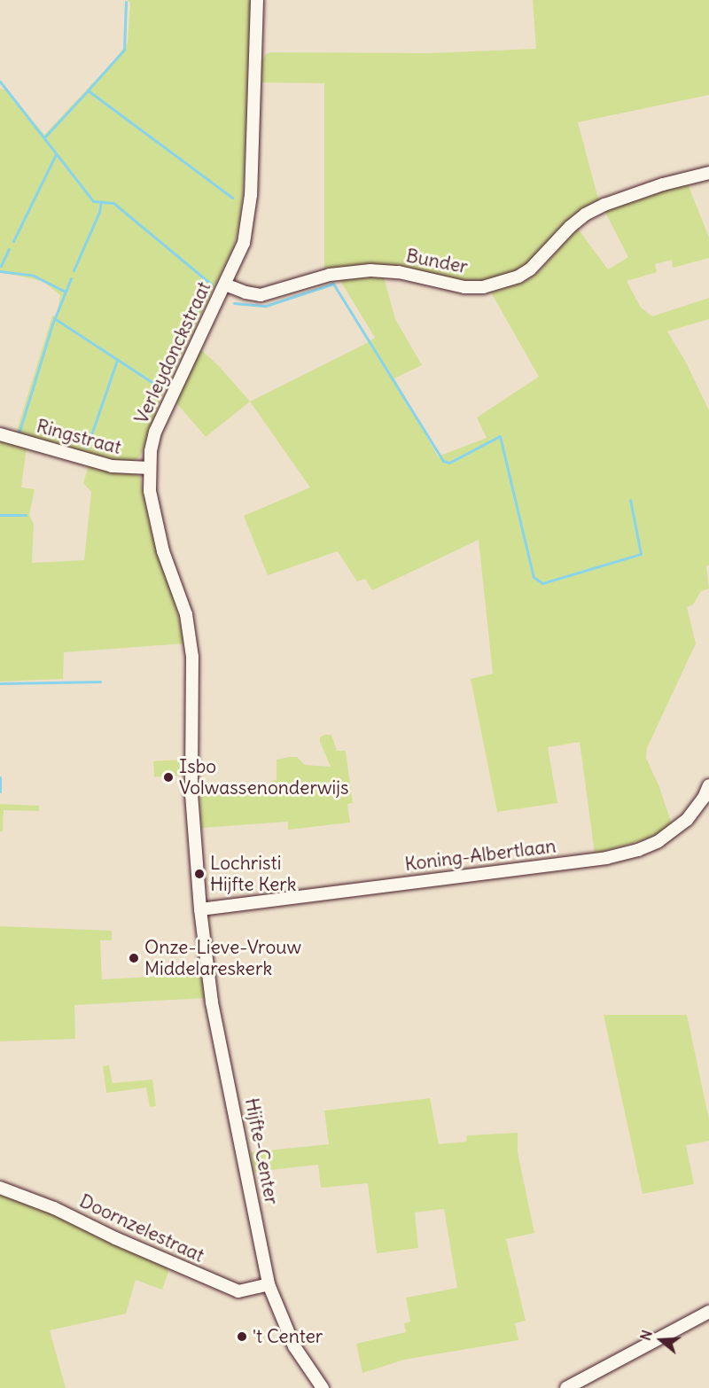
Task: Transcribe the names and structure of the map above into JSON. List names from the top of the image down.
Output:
{
  "streets": {
    "street": [
      "Bunder",
      "Verleydonckstraat",
      "Ringstraat",
      "Koning-Albertlaan",
      "Hijfte-Center",
      "Doornzelestraat"
    ]
  },
  "crossings": [
    ["Bunder", "Verleydonckstraat"],
    ["Verleydonckstraat", "Ringstraat"],
    ["Verleydonckstraat", "Koning-Albertlaan"],
    ["Verleydonckstraat", "Hijfte-Center"],
    ["Koning-Albertlaan", "Hijfte-Center"],
    ["Hijfte-Center", "Doornzelestraat"]
  ],
  "places": [
    "Isbo Volwassenonderwijs",
    "Lochristi Hijfte Kerk",
    "Onze-Lieve-Vrouw Middelareskerk",
    "'t Center"
  ],
  "north": "left"
}
